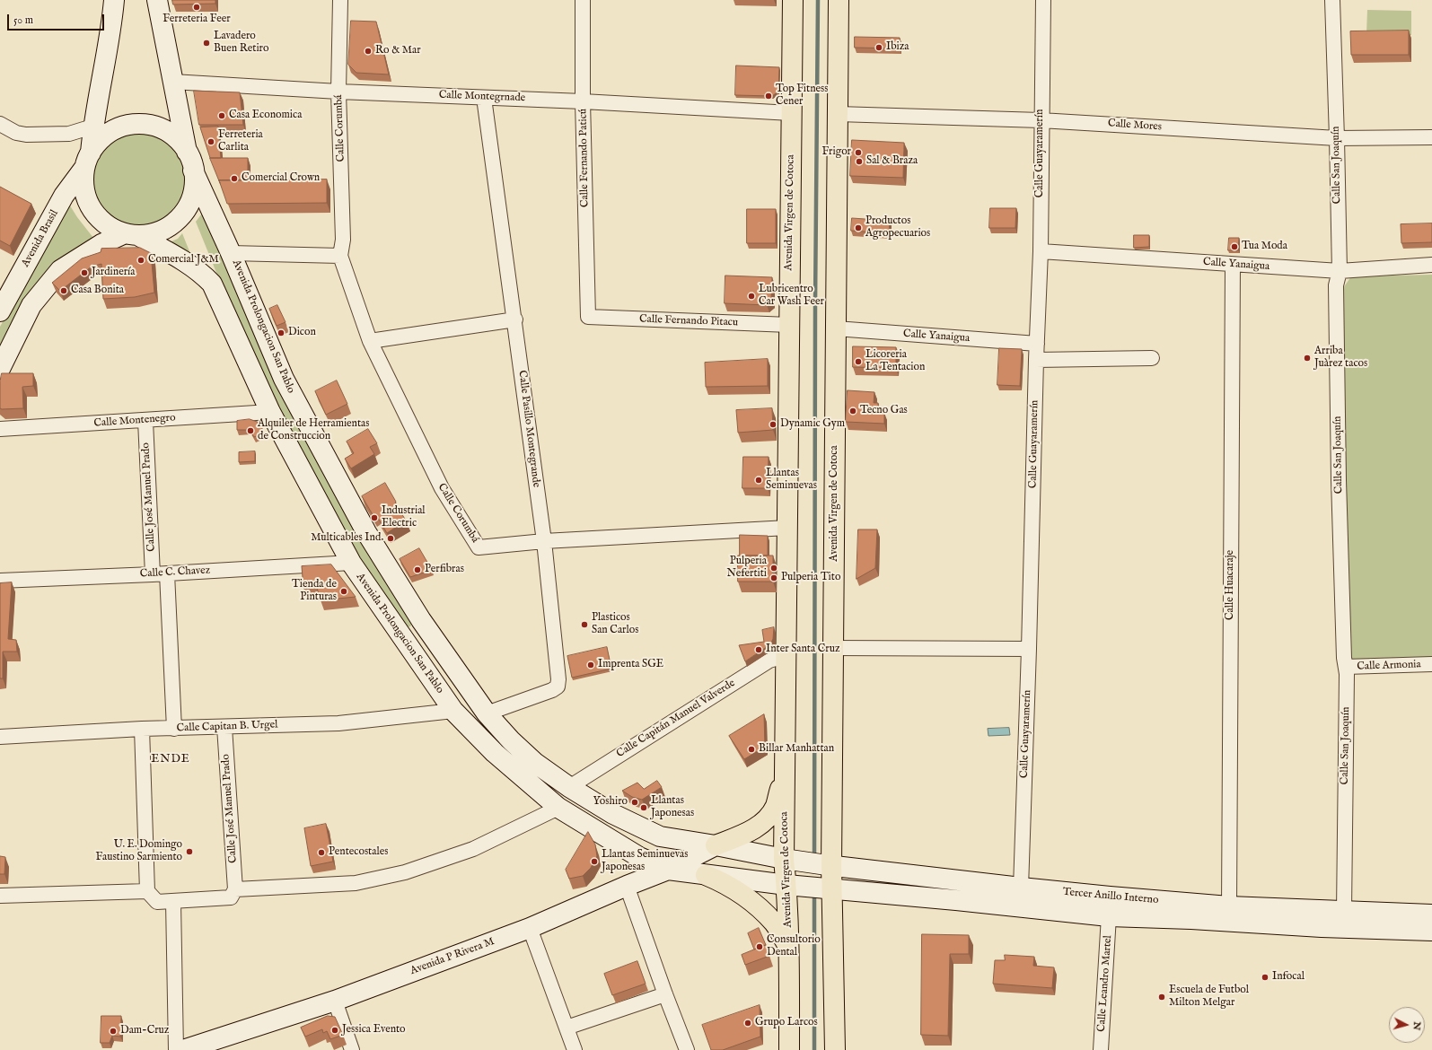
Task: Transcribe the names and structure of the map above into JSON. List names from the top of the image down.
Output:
{
  "streets": {
    "main road": [
      "Avenida Virgen de Cotoca",
      "Avenida Brasil",
      "Avenida Prolongacion San Pablo",
      "Tercer Anillo Interno",
      "Avenida P Rivera M"
    ],
    "street": [
      "Calle Montegrnade",
      "Calle Mores",
      "Calle Corumbá",
      "Calle Guayaramerín",
      "Calle Fernando Paticú",
      "Calle San Joaquín",
      "Calle Yanaigua",
      "Calle Fernando Pitacu",
      "Calle Montenegro",
      "Calle Pasillo Montegrande",
      "Calle José Manuel Prado",
      "Calle C. Chavez",
      "Calle Huacaraje",
      "Calle Armonia",
      "Calle Capitán Manuel Valverde",
      "Calle Capitan B. Urgel",
      "Calle Leandro Martel"
    ]
  },
  "crossings": [
    ["Calle Montegrnade", "Calle Corumbá"],
    ["Calle Montegrnade", "Calle Fernando Paticú"],
    ["Calle Montegrnade", "Avenida Virgen de Cotoca"],
    ["Calle Montegrnade", "Calle Pasillo Montegrande"],
    ["Calle Mores", "Calle Guayaramerín"],
    ["Calle Mores", "Calle San Joaquín"],
    ["Calle Mores", "Avenida Virgen de Cotoca"],
    ["Calle Corumbá", "Avenida Virgen de Cotoca"],
    ["Calle Corumbá", "Calle Pasillo Montegrande"],
    ["Calle Guayaramerín", "Calle Yanaigua"],
    ["Calle Guayaramerín", "Tercer Anillo Interno"],
    ["Calle Fernando Paticú", "Calle Fernando Pitacu"],
    ["Calle San Joaquín", "Calle Yanaigua"],
    ["Calle San Joaquín", "Calle Armonia"],
    ["Calle San Joaquín", "Tercer Anillo Interno"],
    ["Avenida Virgen de Cotoca", "Calle Yanaigua"],
    ["Avenida Virgen de Cotoca", "Calle Fernando Pitacu"],
    ["Avenida Virgen de Cotoca", "Avenida Prolongacion San Pablo"],
    ["Avenida Virgen de Cotoca", "Calle Capitán Manuel Valverde"],
    ["Avenida Virgen de Cotoca", "Tercer Anillo Interno"],
    ["Avenida Brasil", "Avenida Prolongacion San Pablo"],
    ["Calle Yanaigua", "Calle Huacaraje"],
    ["Avenida Prolongacion San Pablo", "Calle Montenegro"],
    ["Avenida Prolongacion San Pablo", "Calle Pasillo Montegrande"],
    ["Avenida Prolongacion San Pablo", "Calle C. Chavez"],
    ["Avenida Prolongacion San Pablo", "Calle Capitán Manuel Valverde"],
    ["Avenida Prolongacion San Pablo", "Calle Capitan B. Urgel"],
    ["Avenida Prolongacion San Pablo", "Tercer Anillo Interno"],
    ["Avenida Prolongacion San Pablo", "Avenida P Rivera M"],
    ["Calle Montenegro", "Calle José Manuel Prado"],
    ["Calle José Manuel Prado", "Calle C. Chavez"],
    ["Calle José Manuel Prado", "Calle Capitan B. Urgel"],
    ["Calle Huacaraje", "Tercer Anillo Interno"],
    ["Tercer Anillo Interno", "Calle Leandro Martel"]
  ],
  "districts": ["ENDE"],
  "places": [
    "Ferreteria Feer",
    "Lavadero Buen Retiro",
    "Ibiza",
    "Ro & Mar",
    "Top Fitness Cener",
    "Casa Economica",
    "Ferreteria Carlita",
    "Frigor",
    "Sal & Braza",
    "Comercial Crown",
    "Productos Agropecuarios",
    "Tua Moda",
    "Comercial J&M",
    "Jardinería",
    "Casa Bonita",
    "Lubricentro Car Wash Feer",
    "Dicon",
    "Arriba Juàrez tacos",
    "Licoreria La Tentacion",
    "Tecno Gas",
    "Dynamic Gym",
    "Alquiler de Herramientas de Construccion",
    "Llantas Seminuevas",
    "Industrial Electric",
    "Multicables Ind.",
    "Pulperia Nefertiti",
    "Perfibras",
    "Pulperia Tito",
    "Tienda de Pinturas",
    "Plasticos San Carlos",
    "Inter Santa Cruz",
    "Imprenta SGE",
    "Billar Manhattan",
    "Yoshiro",
    "Llantas Japonesas",
    "U. E. Domingo Faustino Sarmiento",
    "Pentecostales",
    "Llantas Seminuevas Japonesas",
    "Consultorio Dental",
    "Infocal",
    "Escuela de Futbol Milton Melgar",
    "Grupo Larcos",
    "Jessica Evento",
    "Dam-Cruz"
  ],
  "scale_bar": "50 m",
  "north": "right"
}
